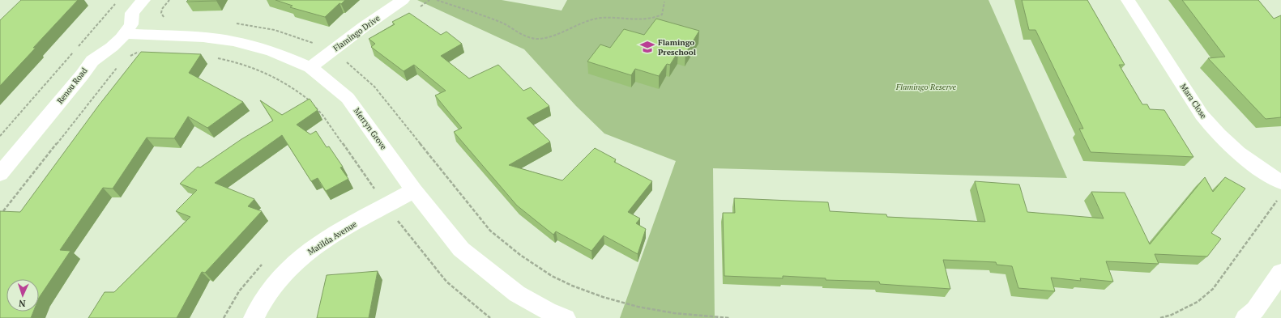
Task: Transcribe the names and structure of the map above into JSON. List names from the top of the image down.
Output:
{
  "streets": {
    "street": [
      "Flamingo Drive",
      "Renou Road",
      "Mara Close",
      "Merryn Grove",
      "Matilda Avenue"
    ]
  },
  "crossings": [
    ["Flamingo Drive", "Merryn Grove"],
    ["Renou Road", "Merryn Grove"],
    ["Merryn Grove", "Matilda Avenue"]
  ],
  "parks": ["Flamingo Reserve"],
  "places": {
    "school or university": ["Flamingo Preschool"]
  },
  "north": "bottom"
}
